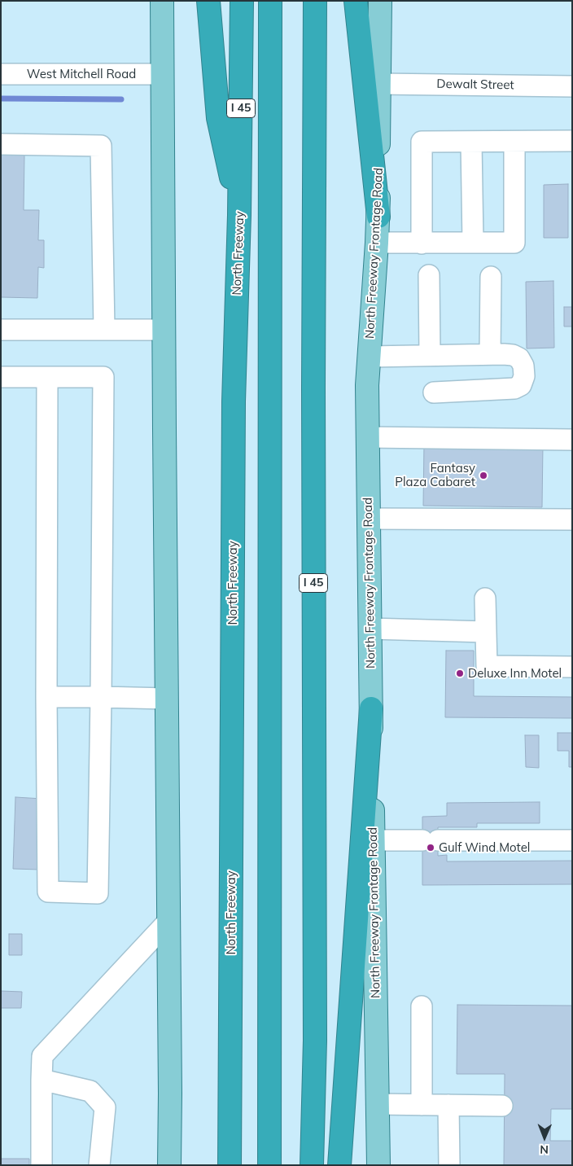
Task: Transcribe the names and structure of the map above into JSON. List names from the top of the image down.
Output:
{
  "streets": {
    "highway": ["I 45", "North Freeway"],
    "main road": ["North Freeway Frontage Road"],
    "street": ["West Mitchell Road", "Dewalt Street"]
  },
  "crossings": [
    ["Dewalt Street", "North Freeway Frontage Road"]
  ],
  "places": ["Fantasy Plaza Cabaret", "Deluxe Inn Motel", "Gulf Wind Motel"],
  "north": "bottom"
}
